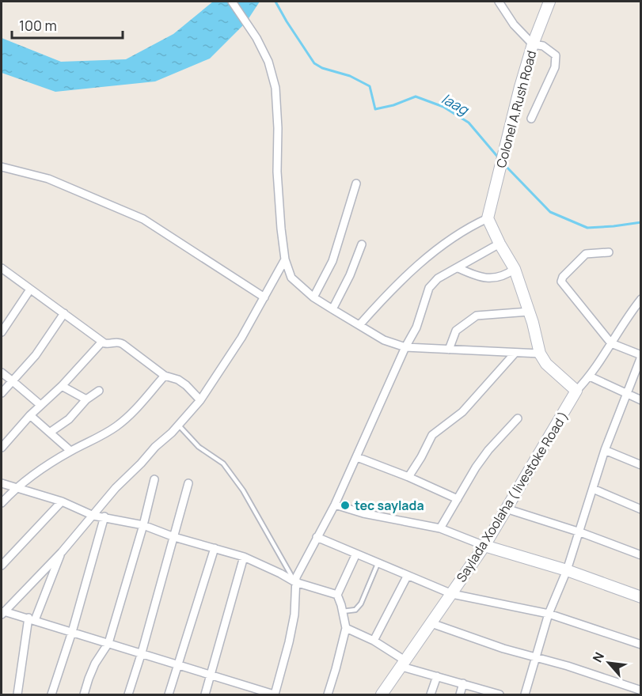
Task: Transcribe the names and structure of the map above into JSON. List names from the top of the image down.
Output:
{
  "streets": {
    "street": ["Colonel A.Rush Road", "Saylada Xoolaha ( livestoke Road )"]
  },
  "water": ["laag"],
  "places": ["tec saylada"],
  "scale_bar": "100 m",
  "north": "top left"
}
